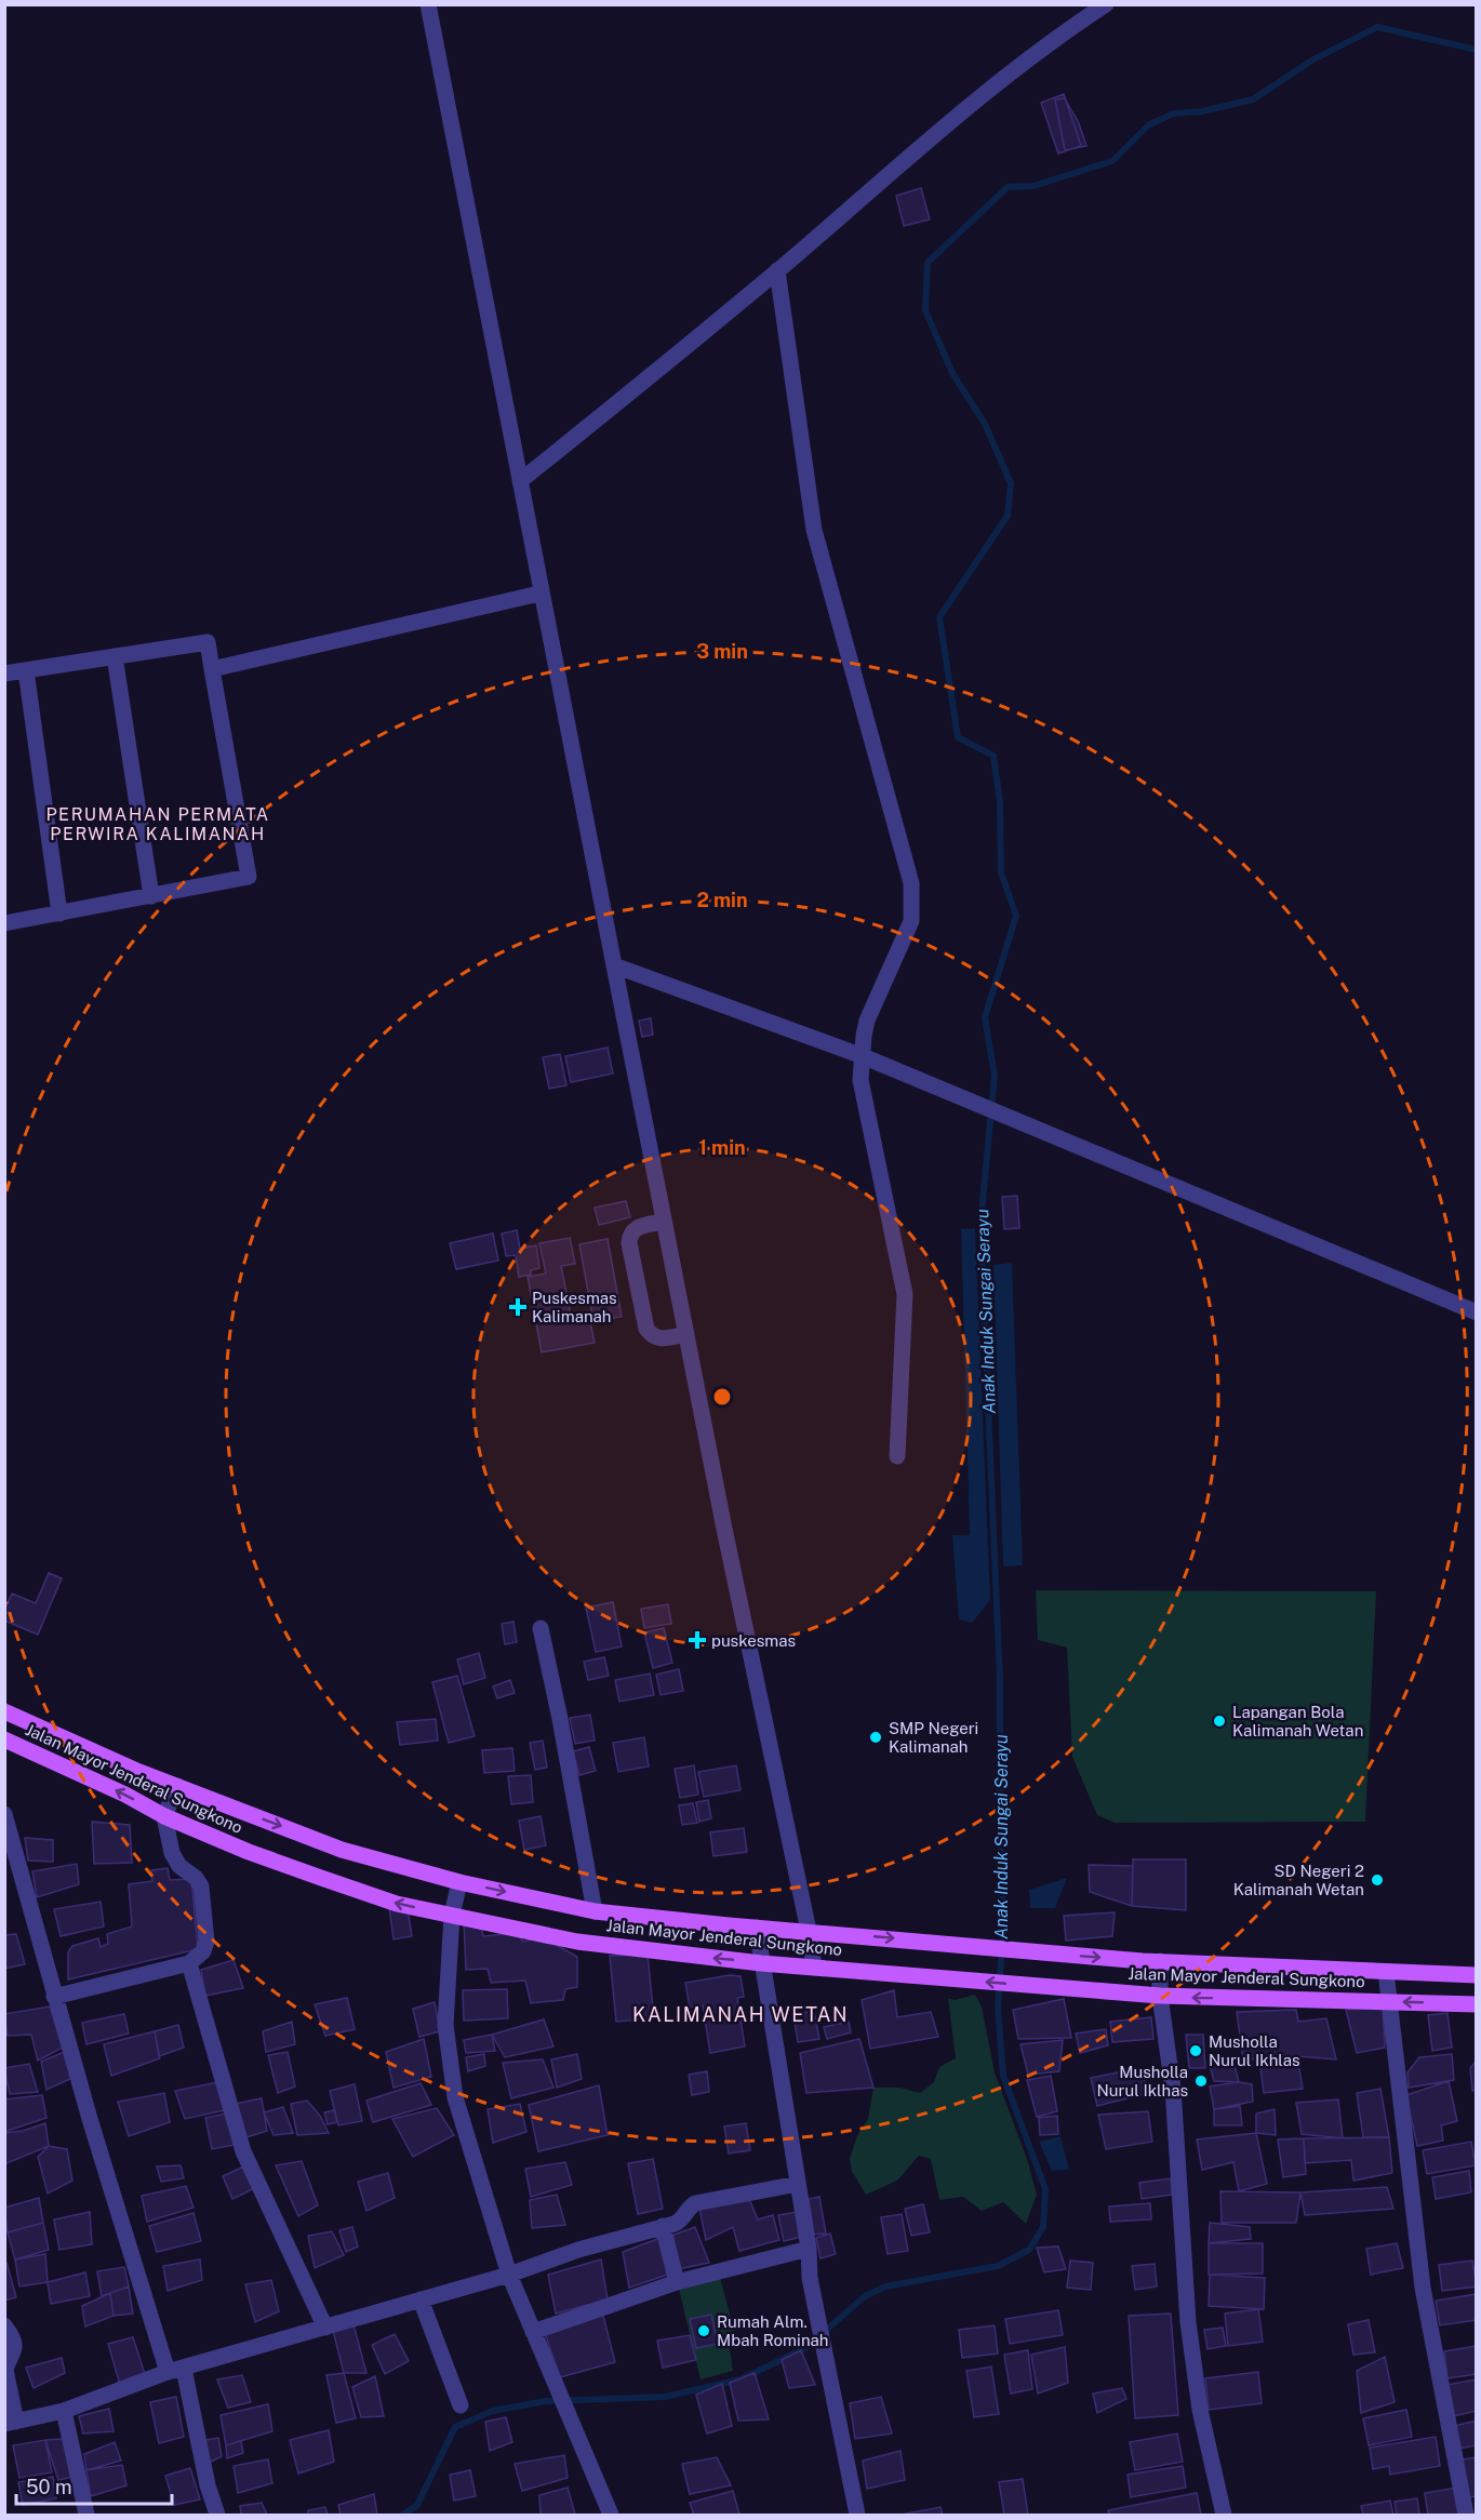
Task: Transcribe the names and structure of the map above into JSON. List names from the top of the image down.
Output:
{
  "streets": {
    "main road": ["Jalan Mayor Jenderal Sungkono"]
  },
  "districts": ["PERUMAHAN PERMATA PERWIRA KALIMANAH", "KALIMANAH WETAN"],
  "water": ["Anak Induk Sungai Serayu"],
  "places": {
    "health": ["Puskesmas Kalimanah", "puskesmas"],
    "other": [
      "Lapangan Bola Kalimanah Wetan",
      "SMP Negeri Kalimanah",
      "SD Negeri 2 Kalimanah Wetan",
      "Musholla Nurul Ikhlas",
      "Musholla Nurul Iklhas",
      "Rumah Alm. Mbah Rominah"
    ]
  },
  "scale_bar": "50 m",
  "rings": ["3 min", "2 min", "1 min"]
}
